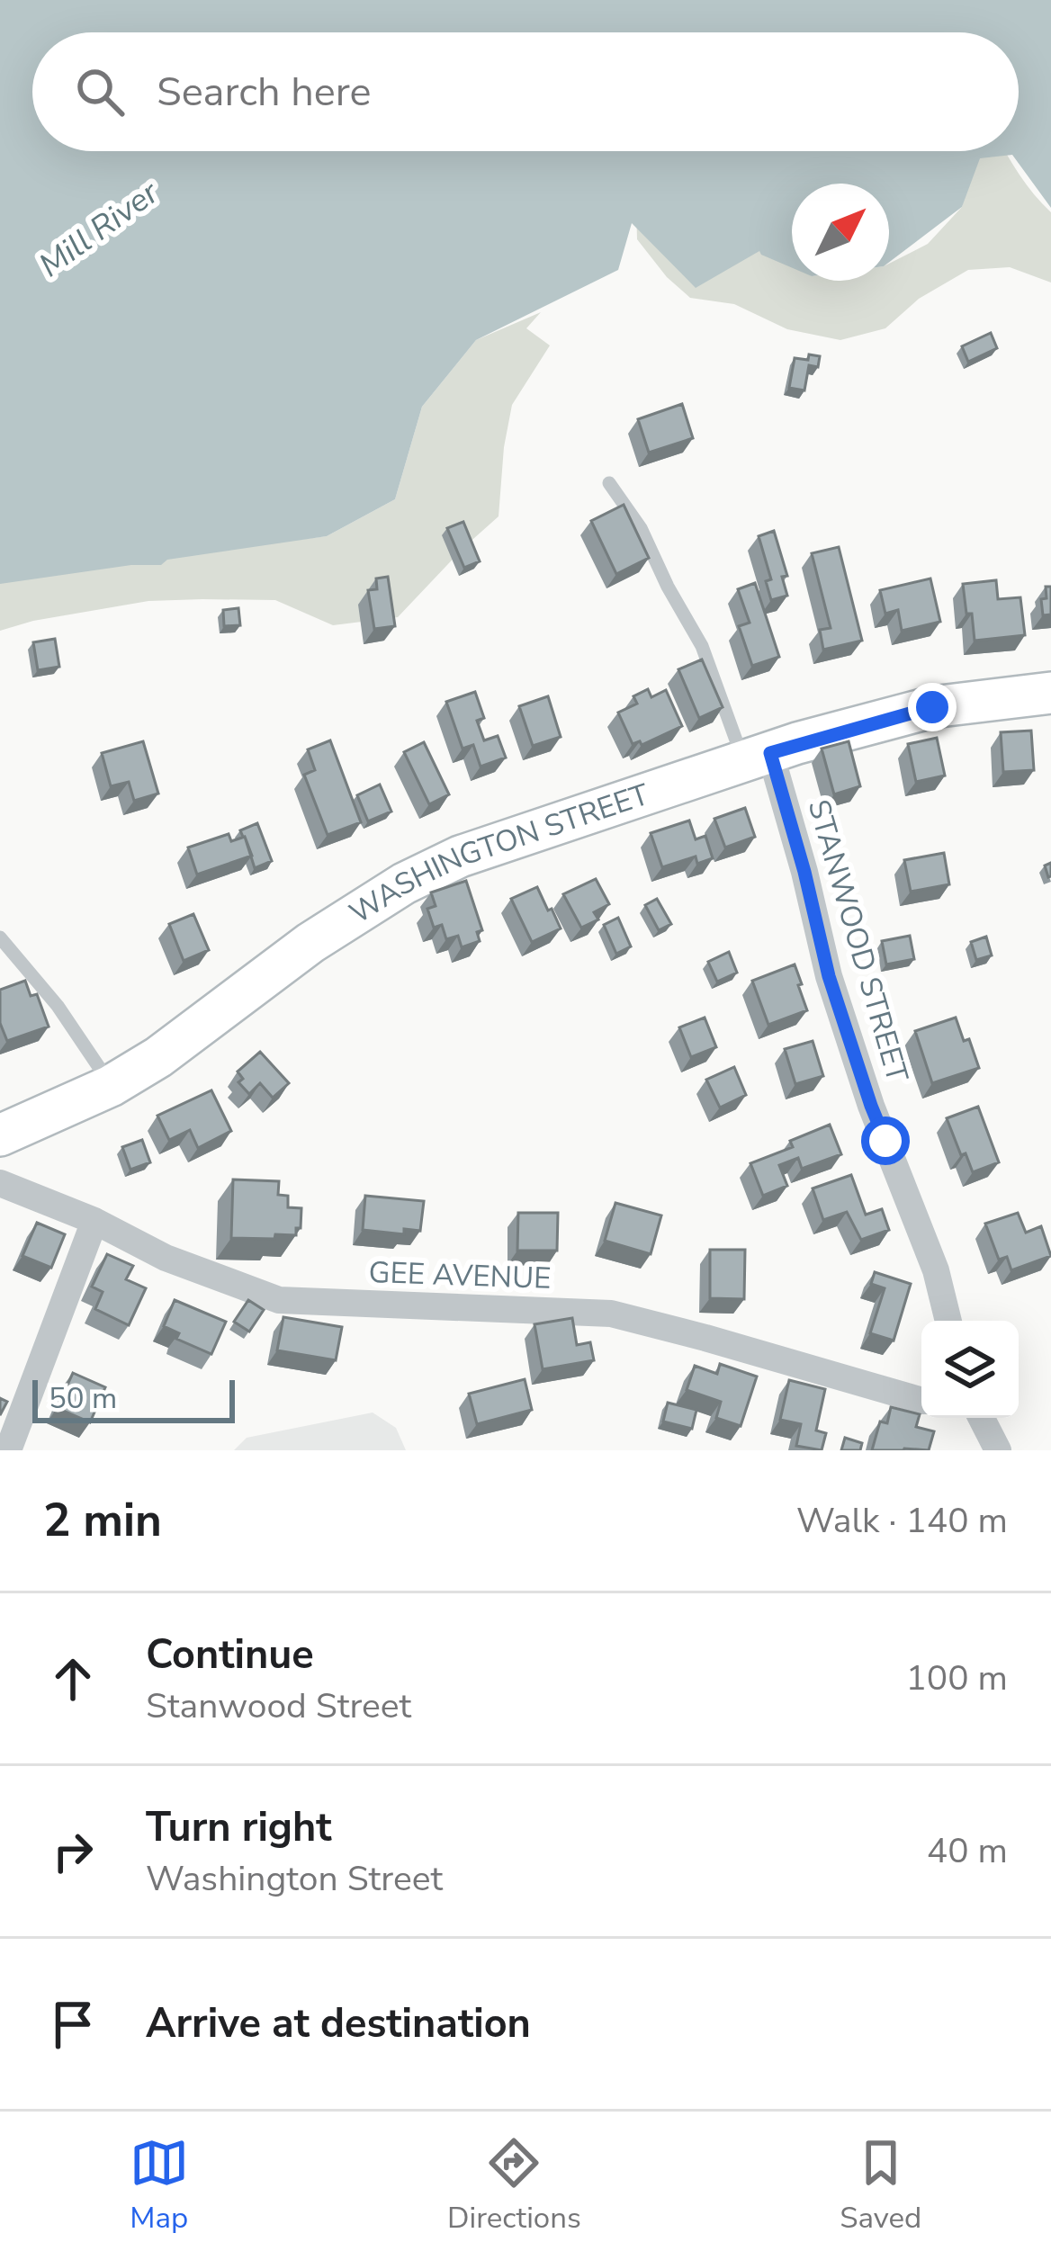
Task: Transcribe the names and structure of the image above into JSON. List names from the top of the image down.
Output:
{
  "streets": {
    "main road": ["WASHINGTON STREET"],
    "street": ["STANWOOD STREET", "GEE AVENUE"]
  },
  "crossings": [
    ["WASHINGTON STREET", "STANWOOD STREET"]
  ],
  "water": ["Mill River"],
  "scale_bar": "50 m",
  "north": "top right",
  "page": {
    "search": "Search here",
    "scale": "50 m",
    "heading": ["2 min", "Walk · 140 m"],
    "list": [
      ["Continue", "Stanwood Street", "100 m"],
      ["Turn right", "Washington Street", "40 m"],
      "Arrive at destination"
    ],
    "nav": ["Map", "Directions", "Saved"]
  }
}
